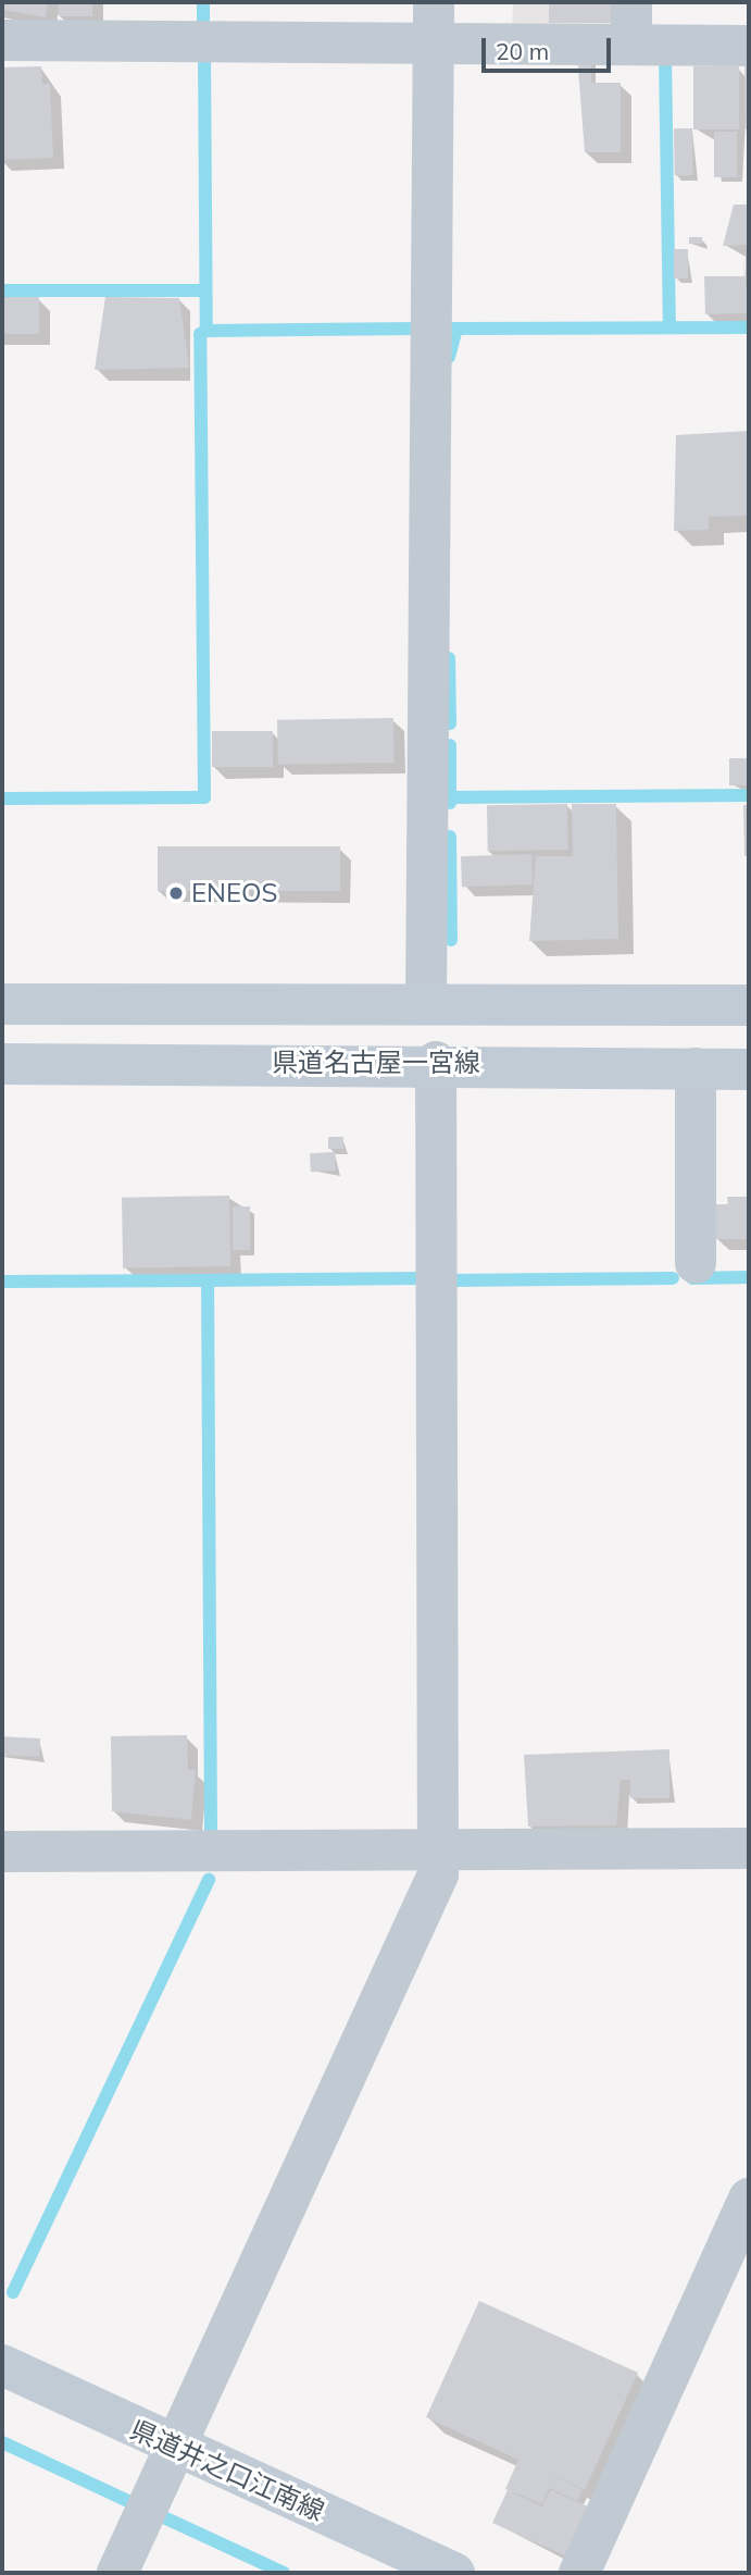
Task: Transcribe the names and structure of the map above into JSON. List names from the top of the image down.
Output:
{
  "streets": {
    "main road": ["県道名古屋一宮線", "県道井之口江南線"]
  },
  "places": ["ENEOS"],
  "scale_bar": "20 m"
}
